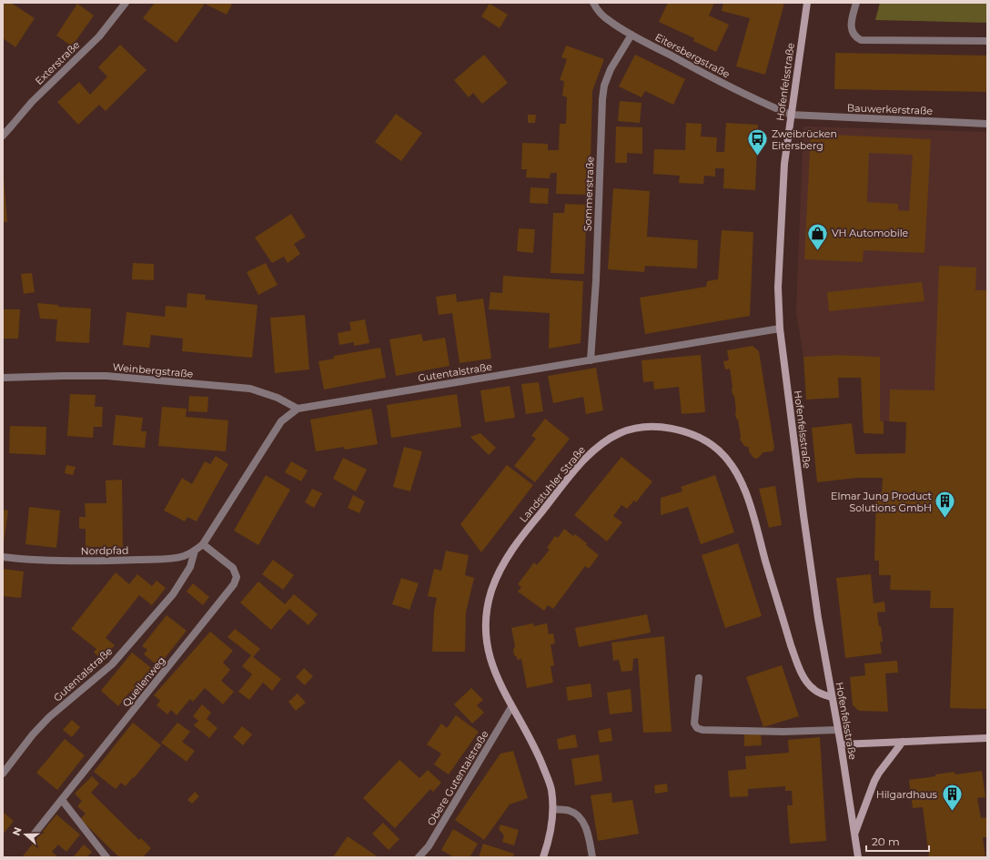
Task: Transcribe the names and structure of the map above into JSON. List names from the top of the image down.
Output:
{
  "streets": {
    "main road": ["Hofenfelsstraße", "Landstuhler Straße"],
    "street": [
      "Eitersbergstraße",
      "Exterstraße",
      "Bauwerkerstraße",
      "Sommerstraße",
      "Weinbergstraße",
      "Gutentalstraße",
      "Nordpfad",
      "Quellenweg",
      "Obere Gutentalstraße"
    ]
  },
  "crossings": [
    ["Eitersbergstraße", "Hofenfelsstraße"],
    ["Eitersbergstraße", "Bauwerkerstraße"],
    ["Eitersbergstraße", "Sommerstraße"],
    ["Hofenfelsstraße", "Bauwerkerstraße"],
    ["Hofenfelsstraße", "Gutentalstraße"],
    ["Hofenfelsstraße", "Landstuhler Straße"],
    ["Sommerstraße", "Gutentalstraße"],
    ["Weinbergstraße", "Gutentalstraße"],
    ["Gutentalstraße", "Nordpfad"],
    ["Landstuhler Straße", "Obere Gutentalstraße"],
    ["Nordpfad", "Quellenweg"]
  ],
  "places": {
    "bus stop": ["Zweibrücken Eitersberg"],
    "shop": ["VH Automobile"],
    "building": ["Elmar Jung Product Solutions GmbH", "Hilgardhaus"]
  },
  "scale_bar": "20 m",
  "north": "left"
}
